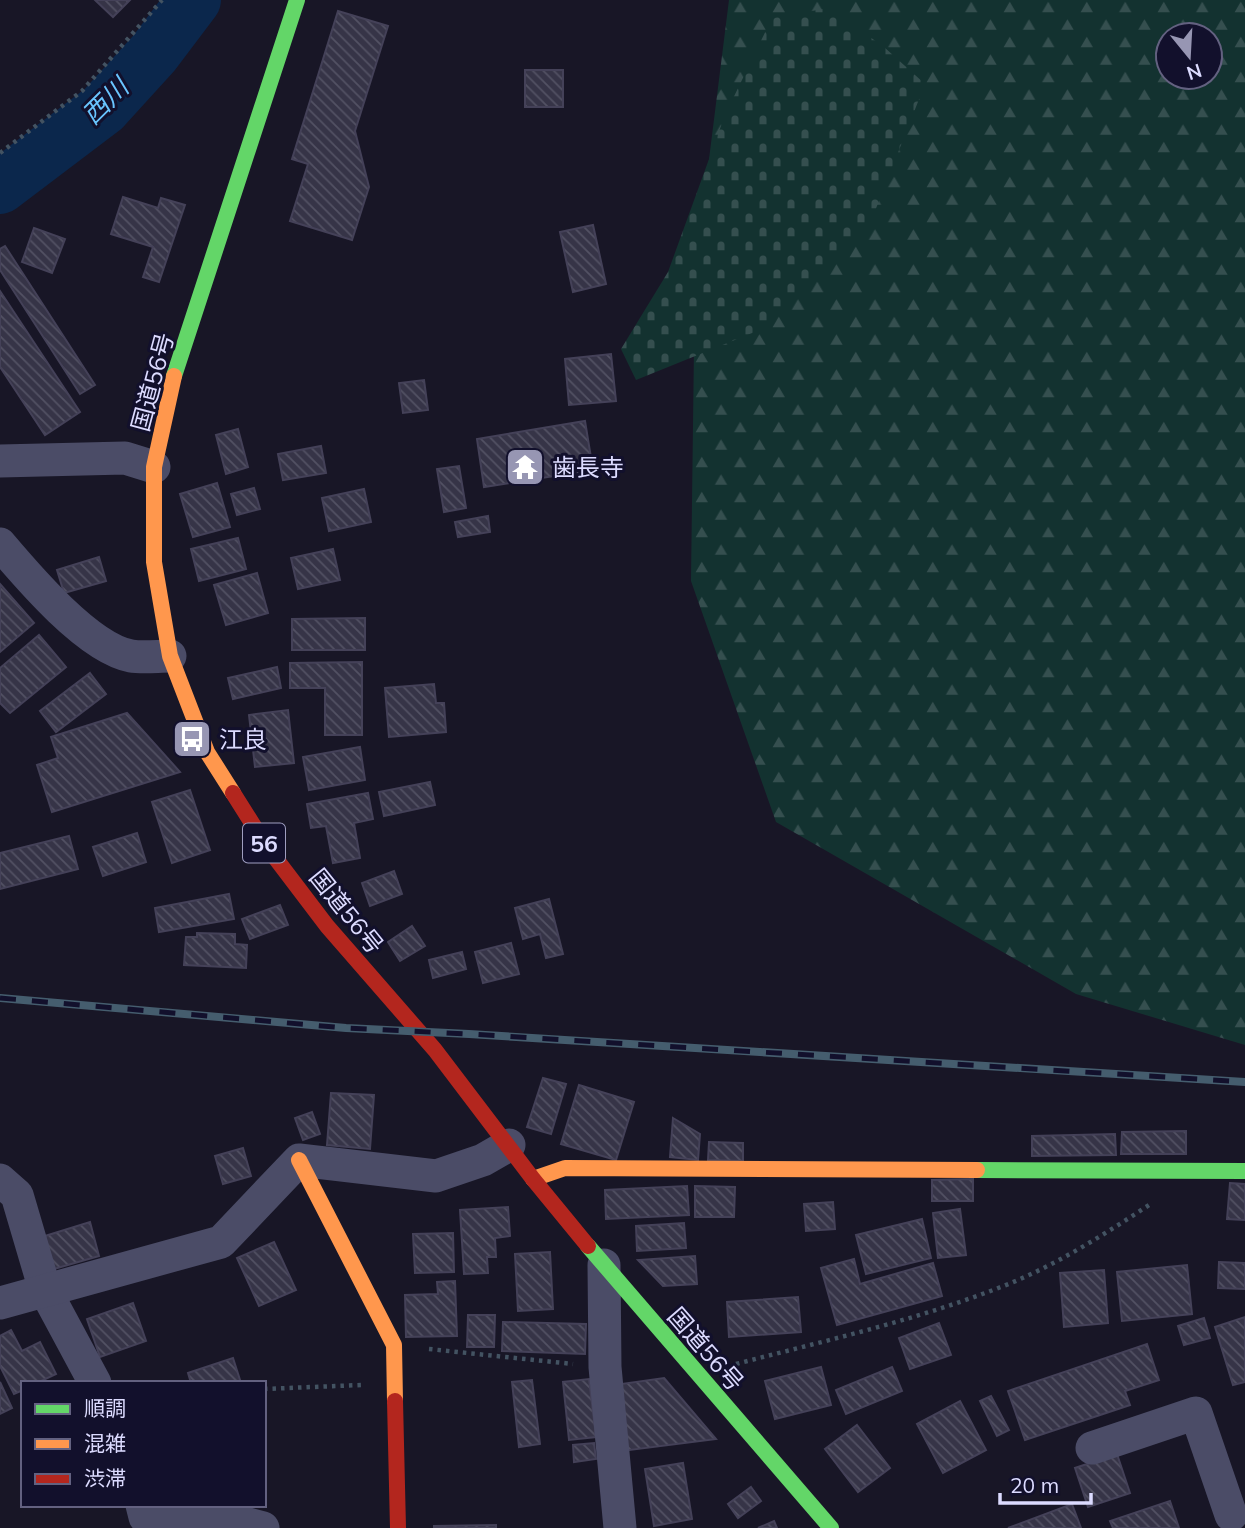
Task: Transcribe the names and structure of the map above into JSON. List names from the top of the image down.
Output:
{
  "streets": {
    "main road": ["国道56号", "56"]
  },
  "water": ["西川"],
  "places": {
    "temple": ["歯長寺"],
    "bus stop": ["江良"]
  },
  "legend": ["順調", "混雑", "渋滞"],
  "scale_bar": "20 m",
  "north": "bottom"
}
